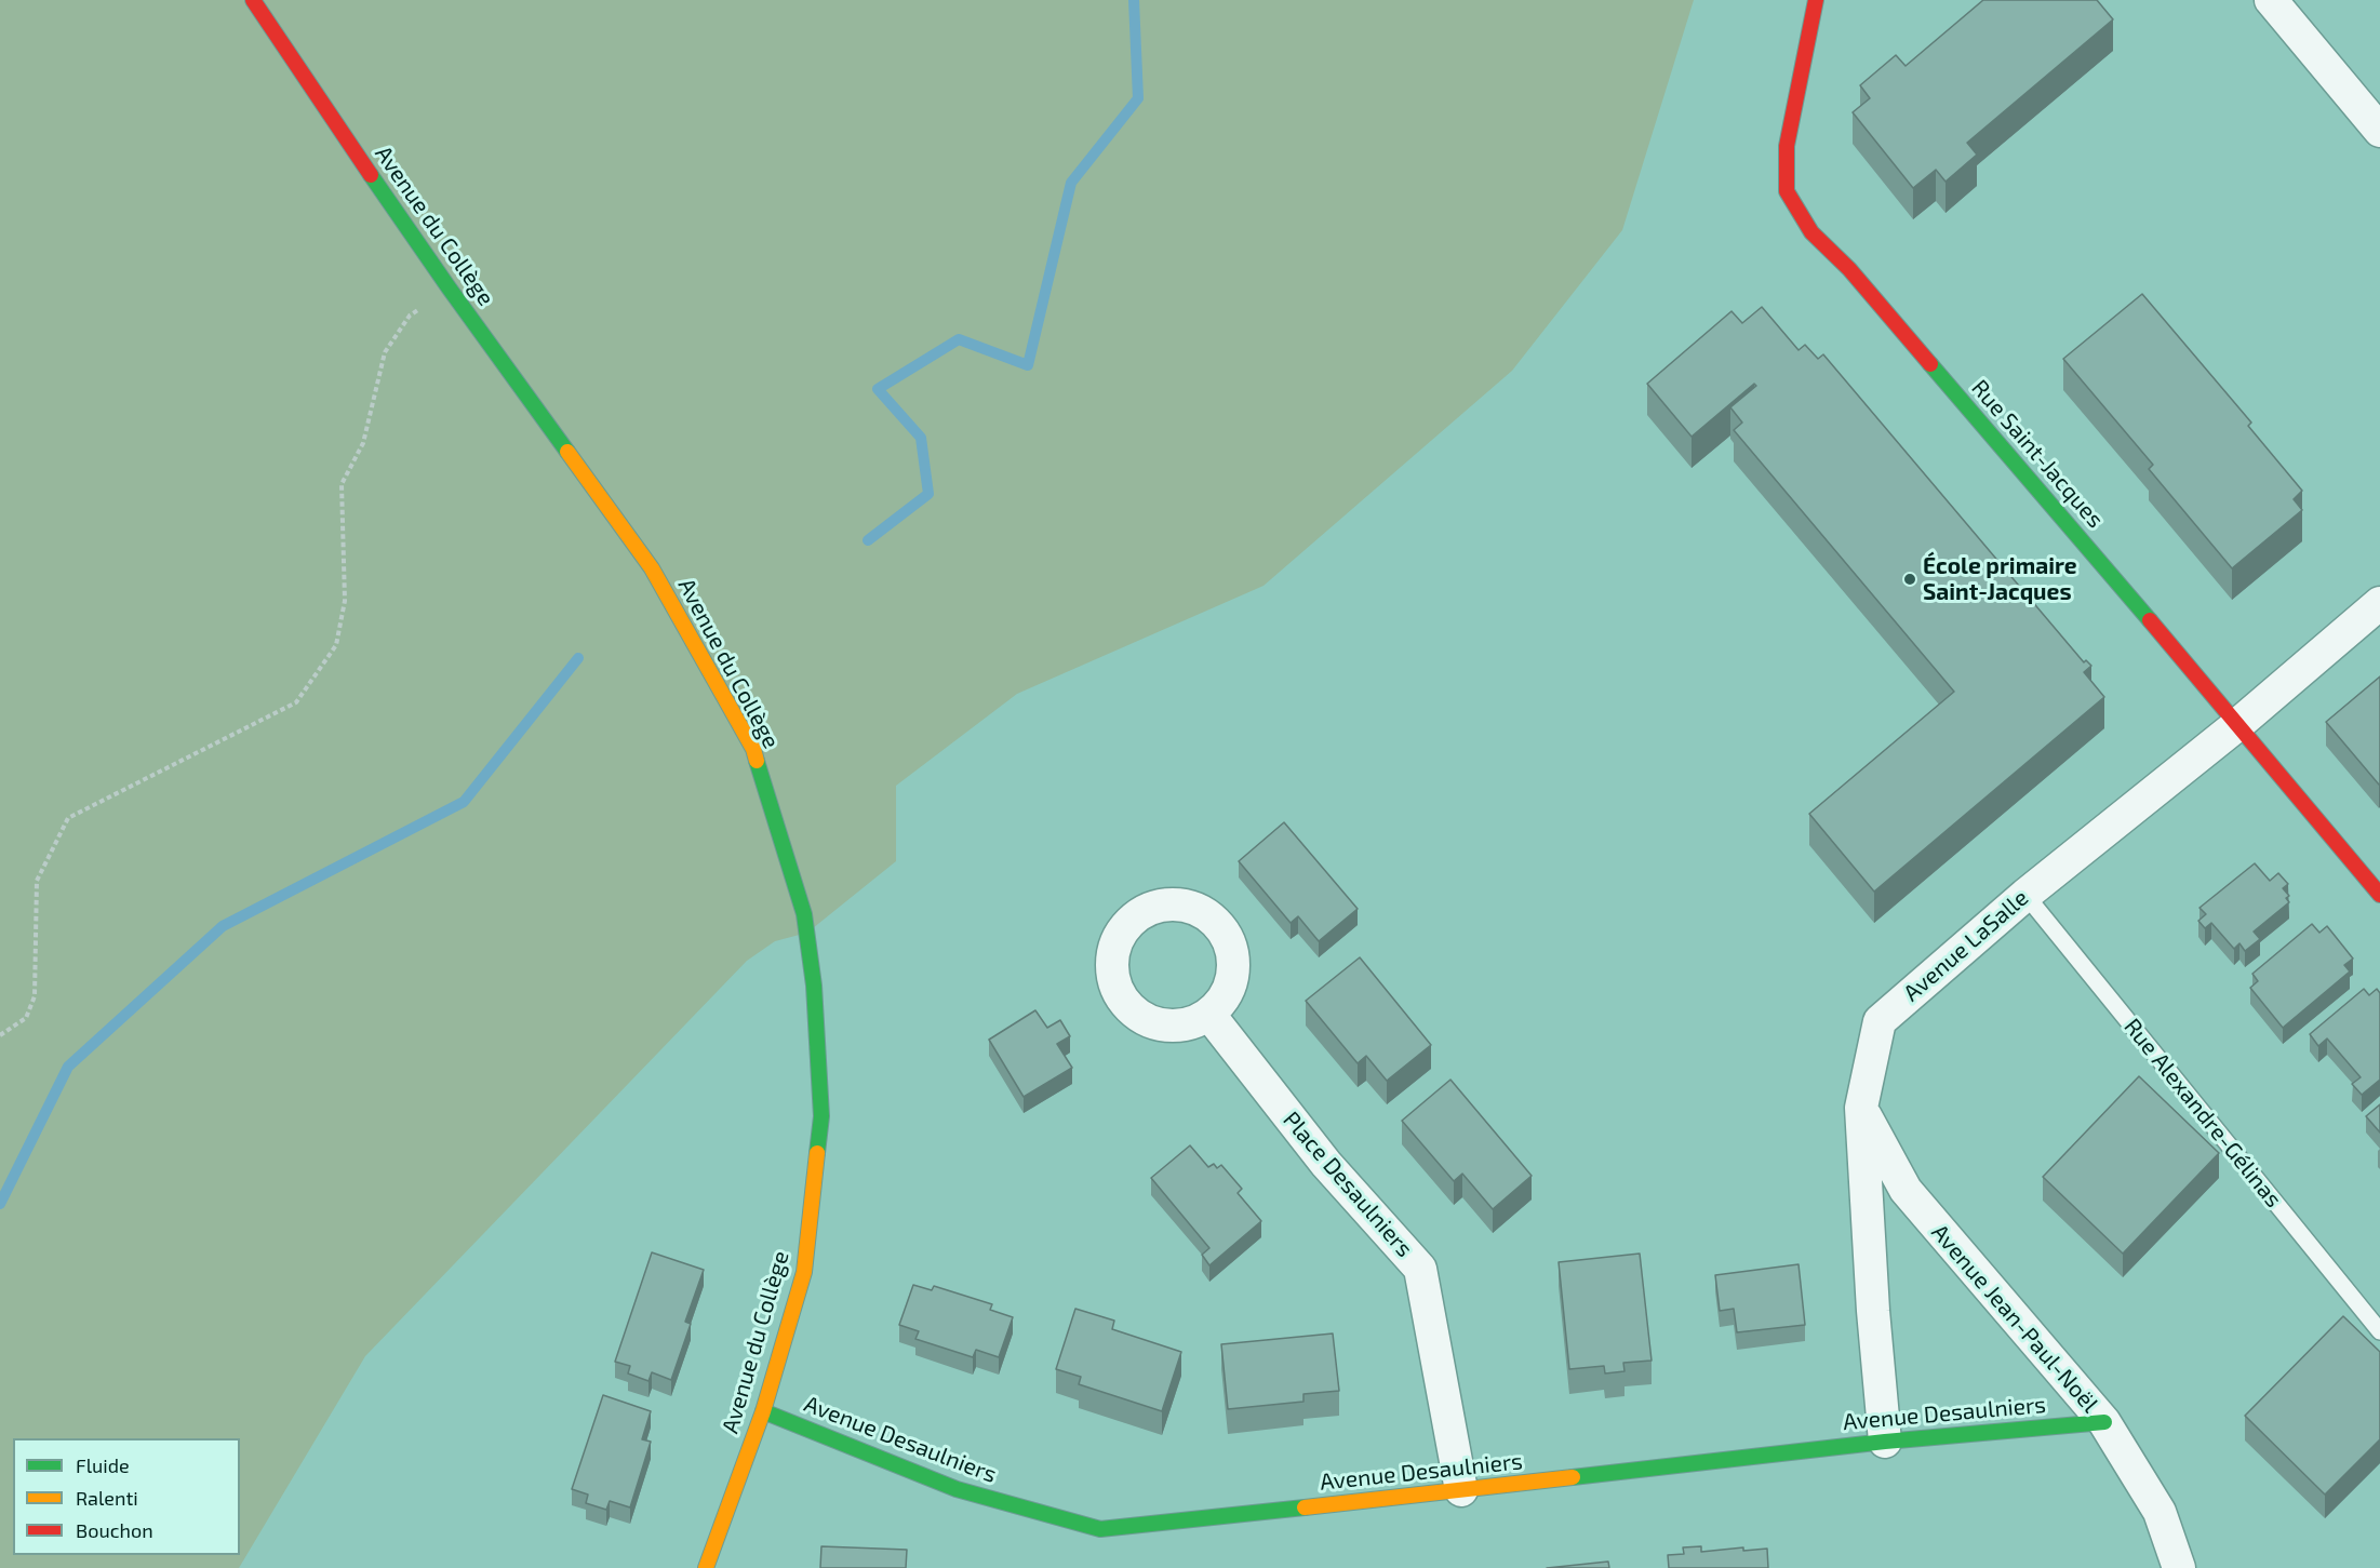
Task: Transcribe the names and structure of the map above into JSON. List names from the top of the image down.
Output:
{
  "streets": {
    "street": [
      "Avenue du Collège",
      "Rue Saint-Jacques",
      "Avenue LaSalle",
      "Place Desaulniers",
      "Avenue Jean-Paul-Noël",
      "Avenue Desaulniers"
    ],
    "lane": ["Rue Alexandre-Gélinas"]
  },
  "crossings": [
    ["Avenue du Collège", "Avenue Desaulniers"],
    ["Rue Saint-Jacques", "Avenue LaSalle"],
    ["Avenue LaSalle", "Rue Alexandre-Gélinas"],
    ["Avenue LaSalle", "Avenue Jean-Paul-Noël"],
    ["Avenue LaSalle", "Avenue Desaulniers"],
    ["Place Desaulniers", "Avenue Desaulniers"],
    ["Avenue Jean-Paul-Noël", "Avenue Desaulniers"]
  ],
  "places": ["École primaire Saint-Jacques"],
  "legend": ["Fluide", "Ralenti", "Bouchon"]
}
